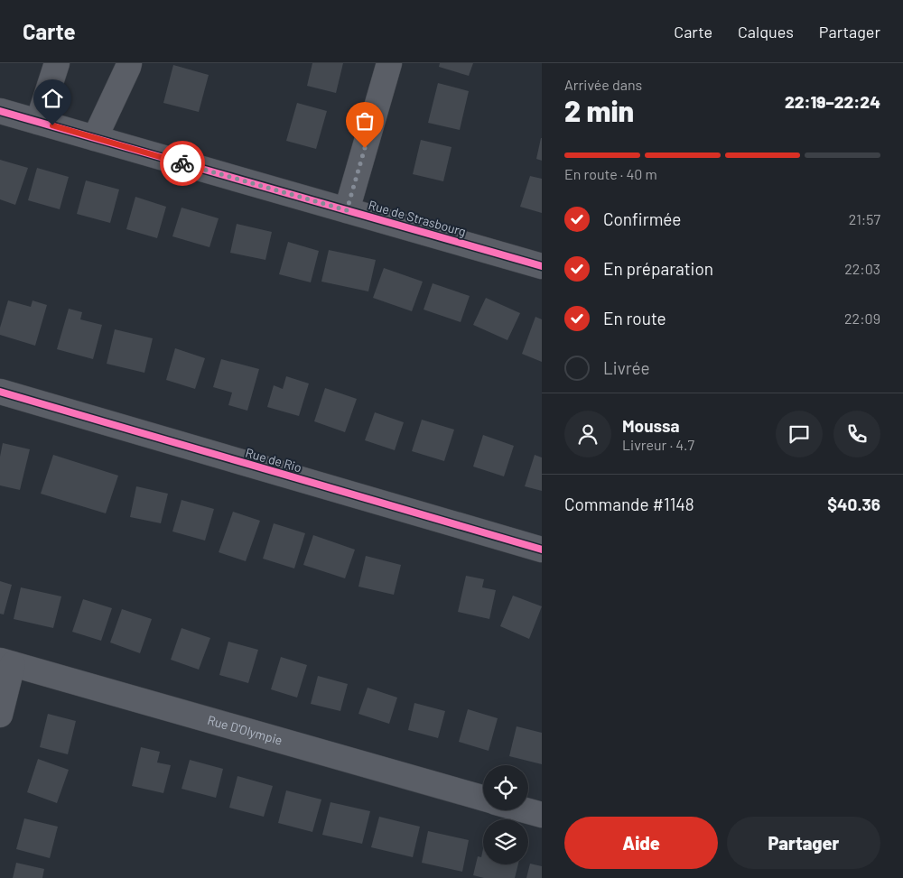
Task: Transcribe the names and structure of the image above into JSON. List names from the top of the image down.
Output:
{
  "streets": {
    "street": ["Rue de Strasbourg", "Rue de Rio", "Rue D'Olympie"]
  },
  "page": {
    "header": "Carte",
    "nav": ["Carte", "Calques", "Partager"],
    "heading": ["2 min", "Arrivée dans", "22:19–22:24"],
    "panel": [
      "Moussa",
      "Livreur · 4.7",
      "Commande #1148",
      "$40.36"
    ],
    "bar": "En route · 40 m",
    "list": [
      ["Confirmée", "21:57"],
      ["En préparation", "22:03"],
      ["En route", "22:09"],
      "Livrée"
    ],
    "buttons": ["Aide", "Partager"]
  }
}
